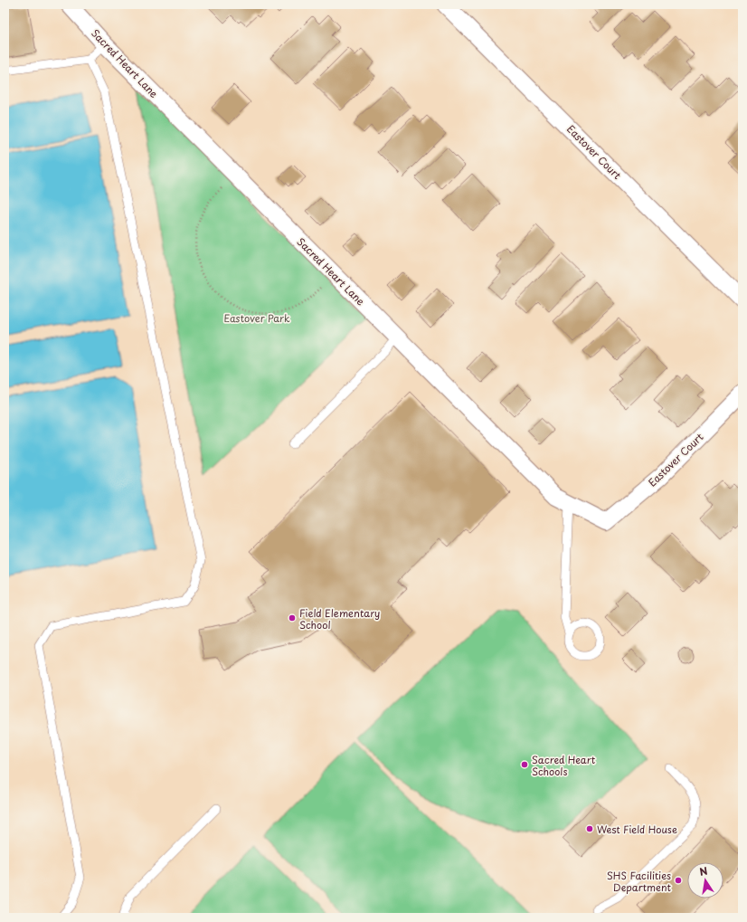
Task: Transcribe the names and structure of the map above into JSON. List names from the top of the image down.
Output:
{
  "streets": {
    "street": ["Sacred Heart Lane", "Eastover Court"]
  },
  "crossings": [
    ["Sacred Heart Lane", "Eastover Court"]
  ],
  "parks": ["Eastover Park"],
  "places": [
    "Field Elementary School",
    "Sacred Heart Schools",
    "West Field House",
    "SHS Facilities Department"
  ],
  "north": "top"
}
